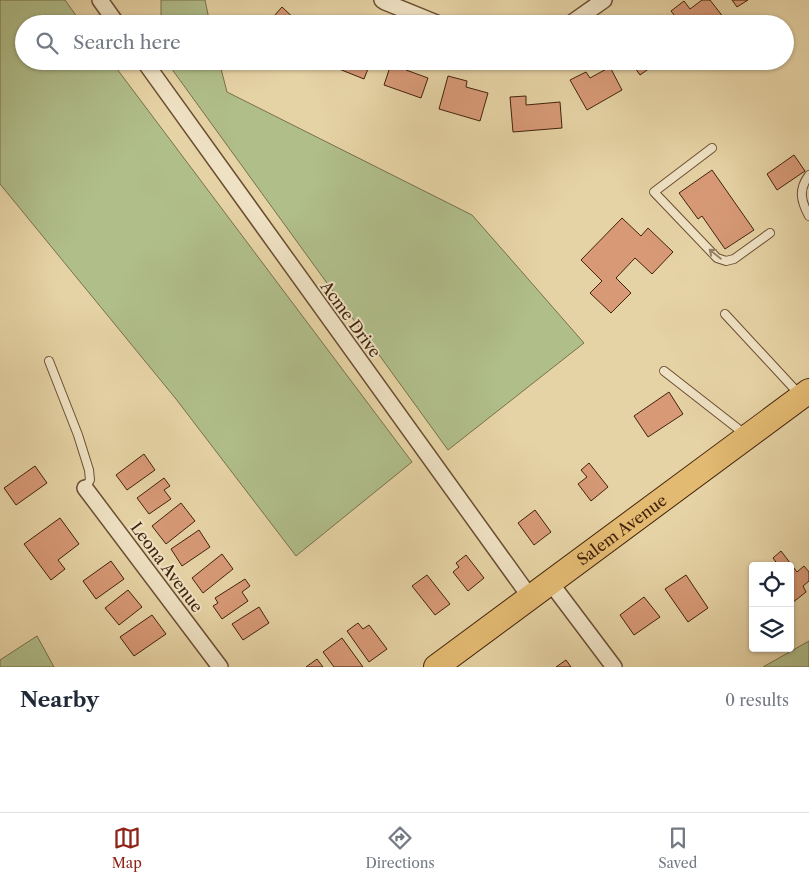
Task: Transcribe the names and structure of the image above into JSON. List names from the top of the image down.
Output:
{
  "streets": {
    "main road": ["Salem Avenue"],
    "street": ["Acme Drive", "Leona Avenue"]
  },
  "crossings": [
    ["Acme Drive", "Salem Avenue"]
  ],
  "page": {
    "search": "Search here",
    "heading": ["Nearby", "0 results"],
    "nav": ["Map", "Directions", "Saved"]
  }
}
